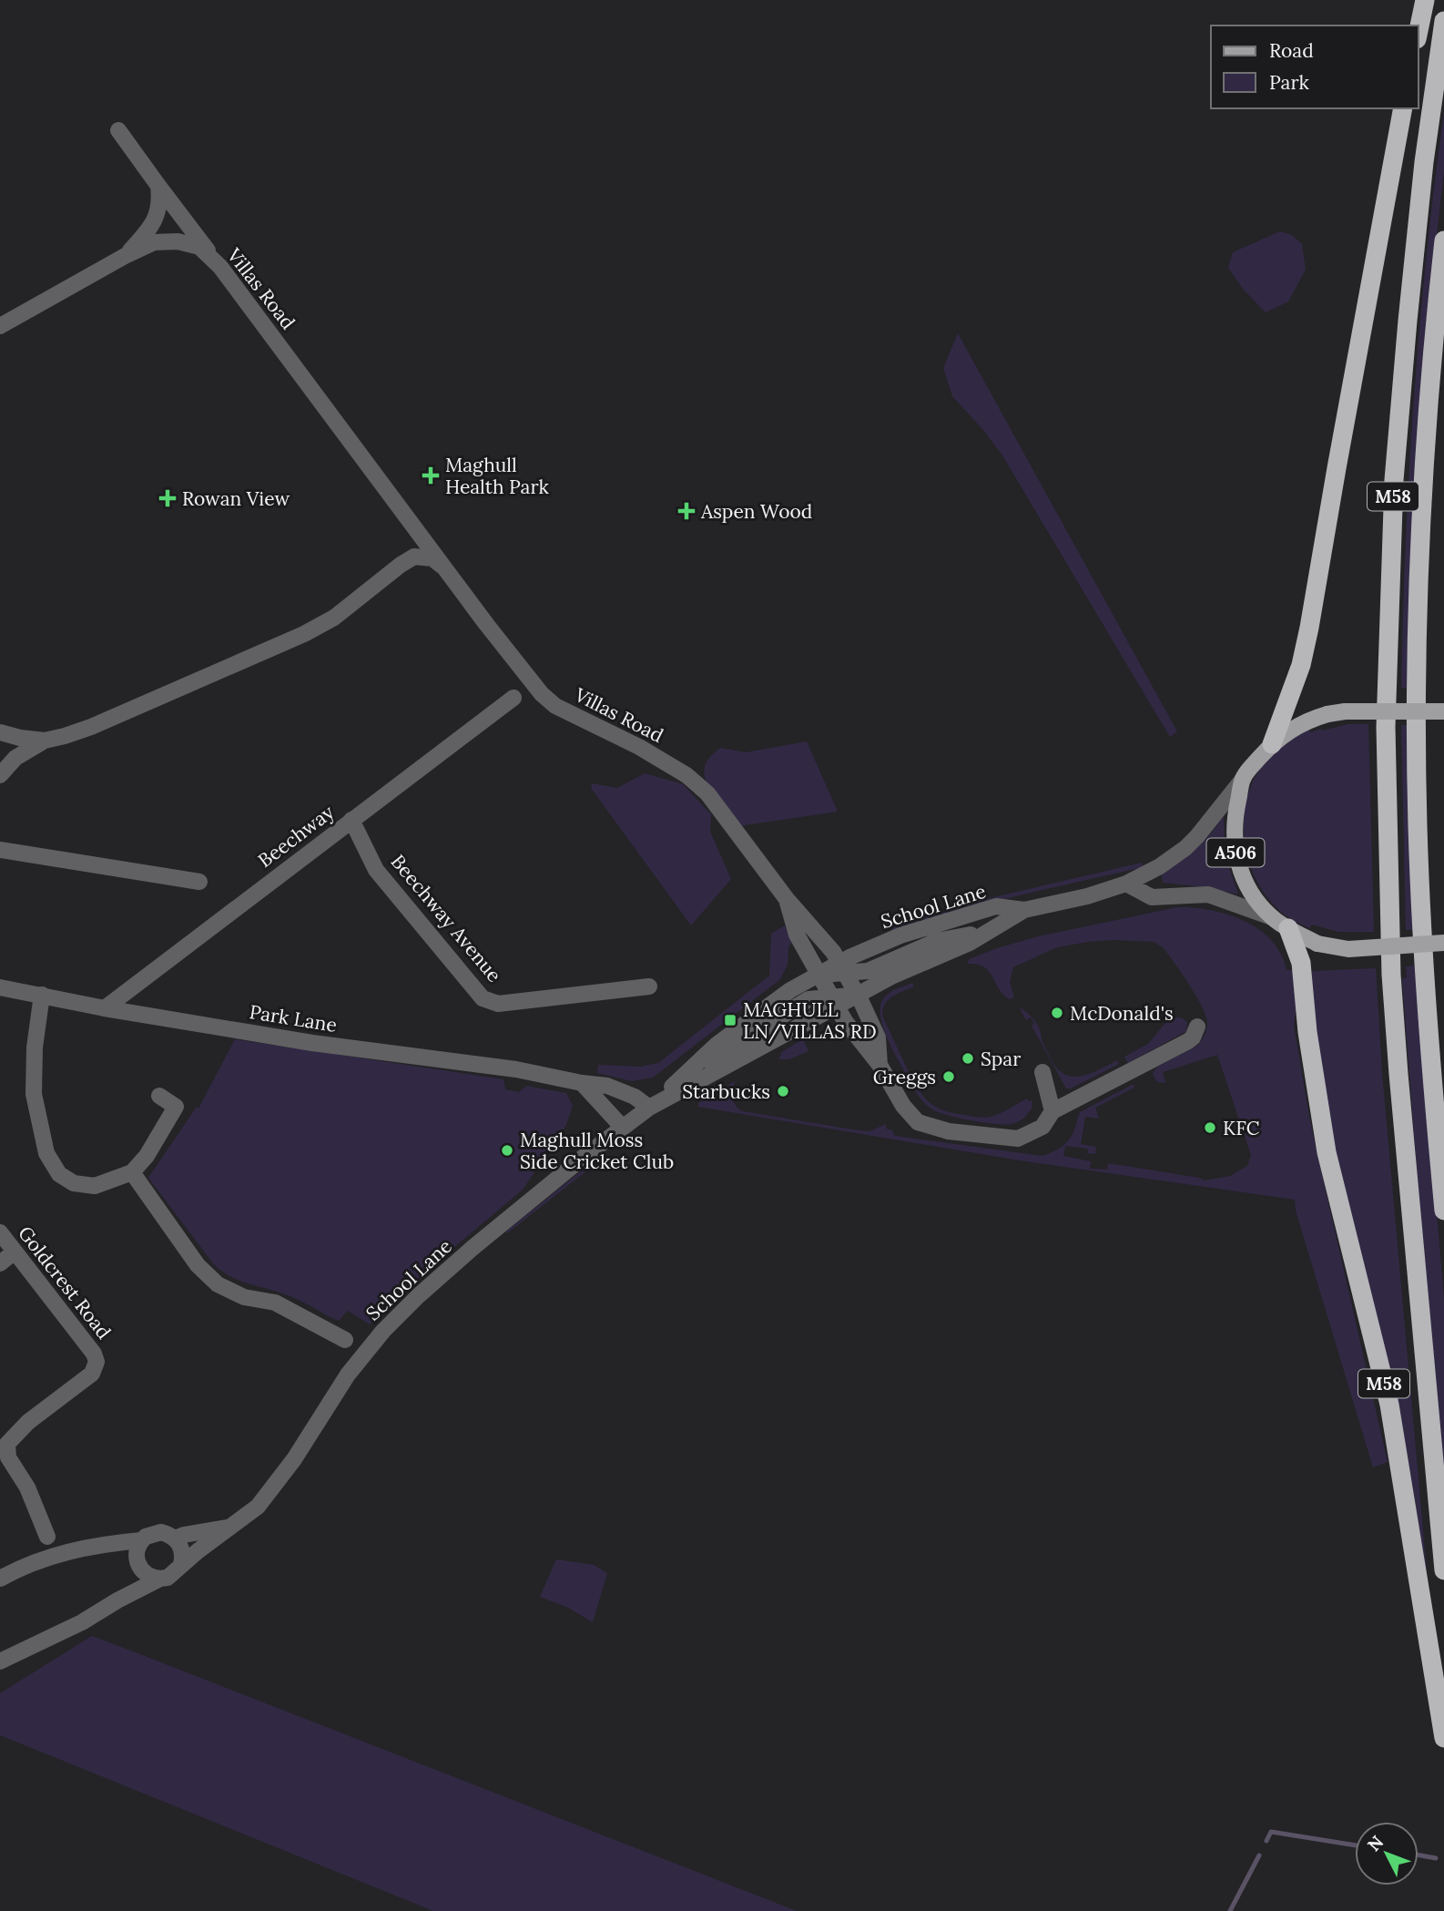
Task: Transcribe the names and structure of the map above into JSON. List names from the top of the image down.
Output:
{
  "streets": {
    "highway": ["M58"],
    "main road": ["A506"],
    "street": [
      "Villas Road",
      "Beechway",
      "School Lane",
      "Beechway Avenue",
      "Park Lane",
      "Goldcrest Road"
    ]
  },
  "crossings": [
    ["Villas Road", "School Lane"],
    ["M58", "A506"],
    ["Beechway", "Beechway Avenue"],
    ["Beechway", "Park Lane"],
    ["School Lane", "Park Lane"]
  ],
  "places": {
    "health": ["Maghull Health Park", "Rowan View", "Aspen Wood"],
    "other": [
      "McDonald's",
      "Spar",
      "Greggs",
      "Starbucks",
      "KFC",
      "Maghull Moss Side Cricket Club"
    ],
    "transit": ["MAGHULL LN/VILLAS RD"]
  },
  "legend": ["Road", "Park"],
  "north": "top left"
}
